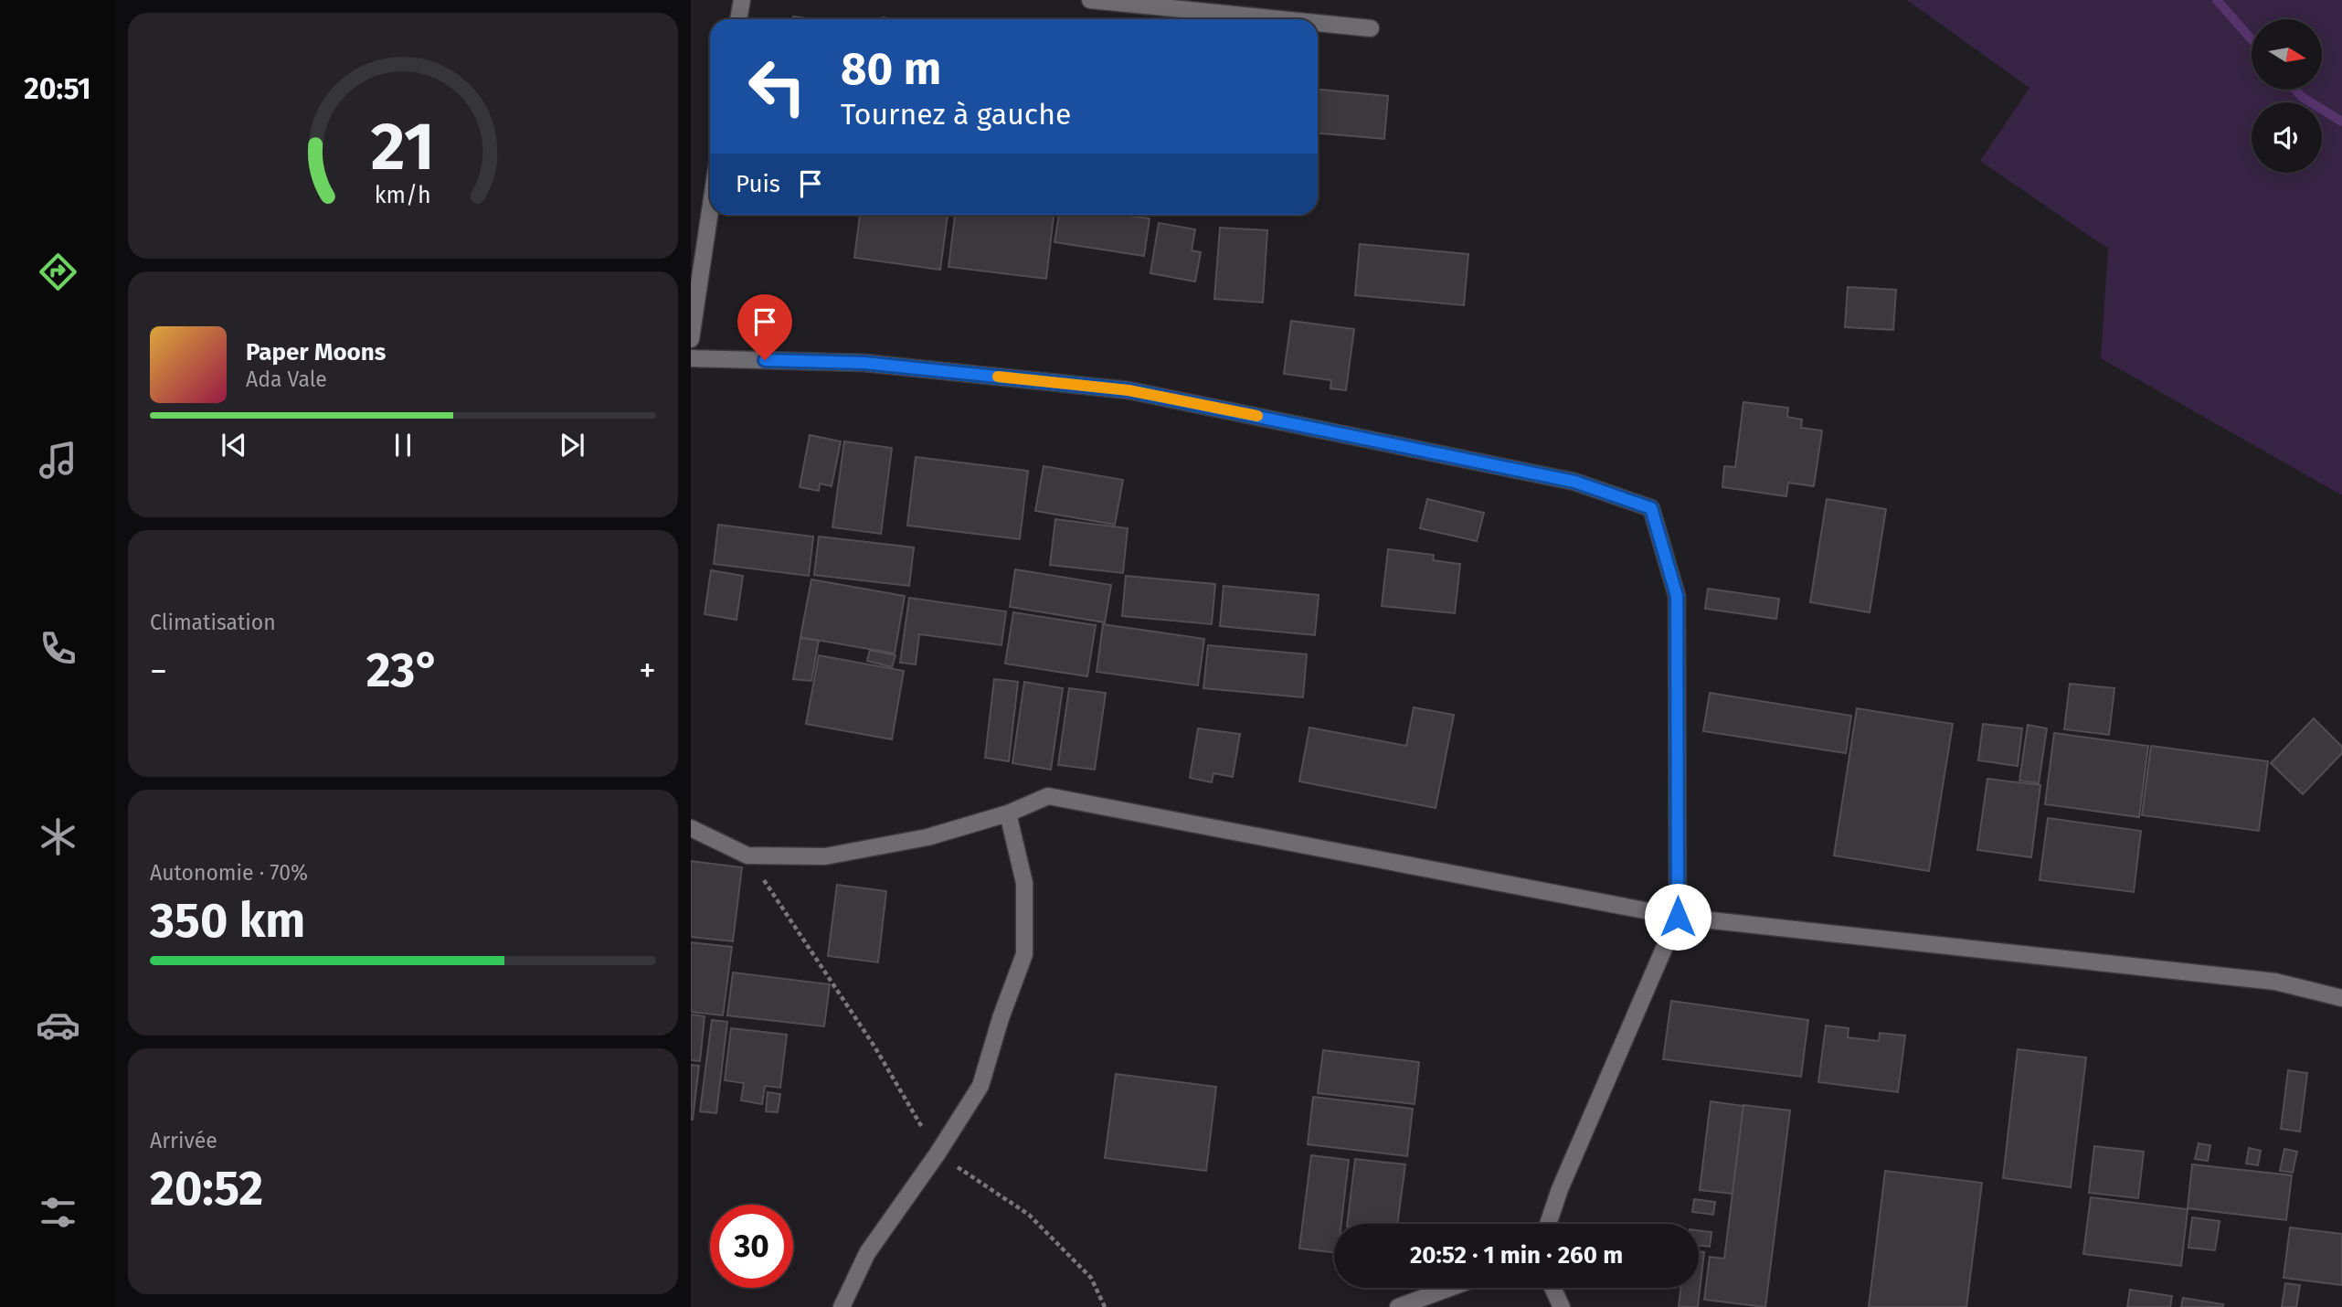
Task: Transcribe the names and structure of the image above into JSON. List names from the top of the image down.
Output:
{
  "north": "right",
  "page": {
    "tabs": "20:51",
    "turn": ["80 m", "Tournez à gauche"],
    "then": "Puis",
    "song": ["Paper Moons", "Ada Vale"],
    "tile": [
      "Climatisation",
      ["Autonomie · 70%", "350 km"],
      ["Arrivée", "20:52"]
    ],
    "heat": ["−", "23°", "+"],
    "limit": "30",
    "trip": "20:52 · 1 min · 260 m",
    "gauge": ["21", "km/h"]
  }
}
